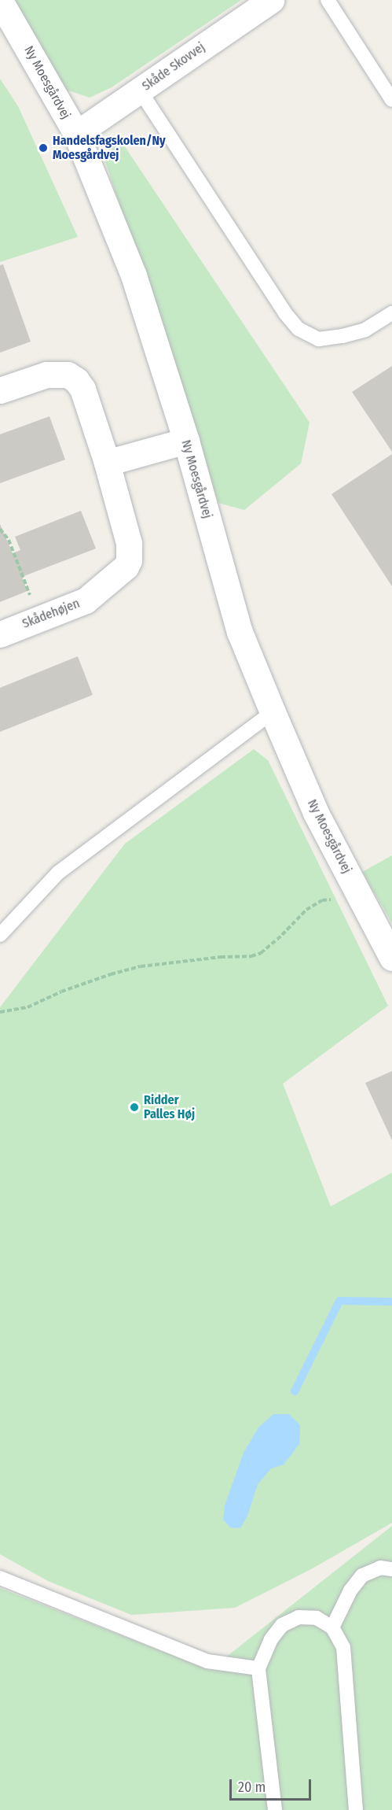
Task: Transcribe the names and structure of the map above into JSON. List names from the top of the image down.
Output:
{
  "streets": {
    "street": ["Skåde Skovvej", "Ny Moesgårdvej", "Skådehøjen"]
  },
  "crossings": [
    ["Skåde Skovvej", "Ny Moesgårdvej"]
  ],
  "places": ["Handelsfagskolen/Ny Moesgårdvej", "Ridder Palles Høj"],
  "scale_bar": "20 m"
}
